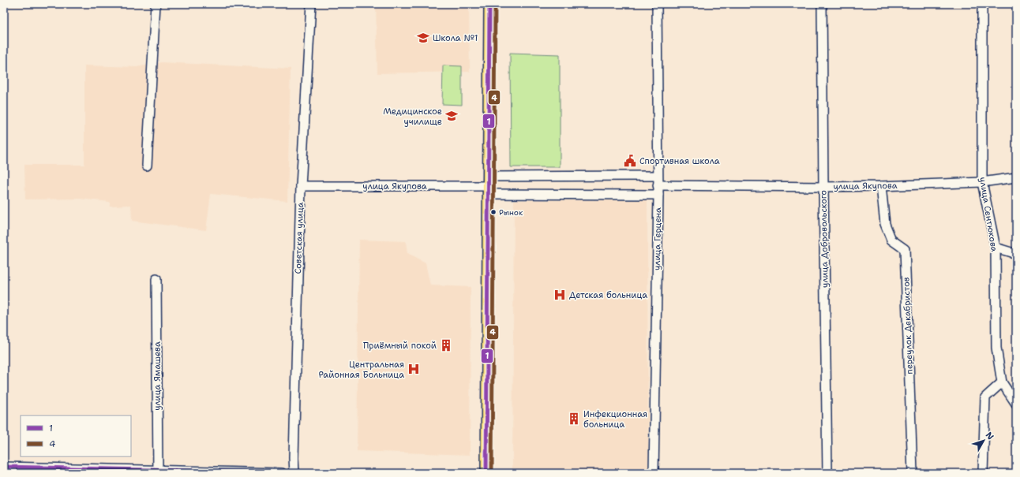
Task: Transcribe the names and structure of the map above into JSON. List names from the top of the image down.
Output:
{
  "streets": {
    "street": [
      "улица Якупова",
      "улица Сентюкова",
      "Советская улица",
      "улица Герцена",
      "улица Добровольского",
      "переулок Декабристов",
      "улица Ямашева"
    ]
  },
  "crossings": [
    ["улица Якупова", "улица Сентюкова"],
    ["улица Якупова", "Советская улица"],
    ["улица Якупова", "улица Герцена"],
    ["улица Якупова", "улица Добровольского"],
    ["улица Якупова", "переулок Декабристов"]
  ],
  "places": {
    "school or university": ["Школа №1", "Медицинское училище"],
    "public building": ["Спортивная школа"],
    "other": ["Рынок"],
    "hospital": ["Детская больница", "Центральная Районная Больница"],
    "building": ["Приёмный покой", "Инфекционная больница"]
  },
  "lines": ["transit line 1", "transit line 4"],
  "legend": ["1", "4"],
  "north": "top right"
}
